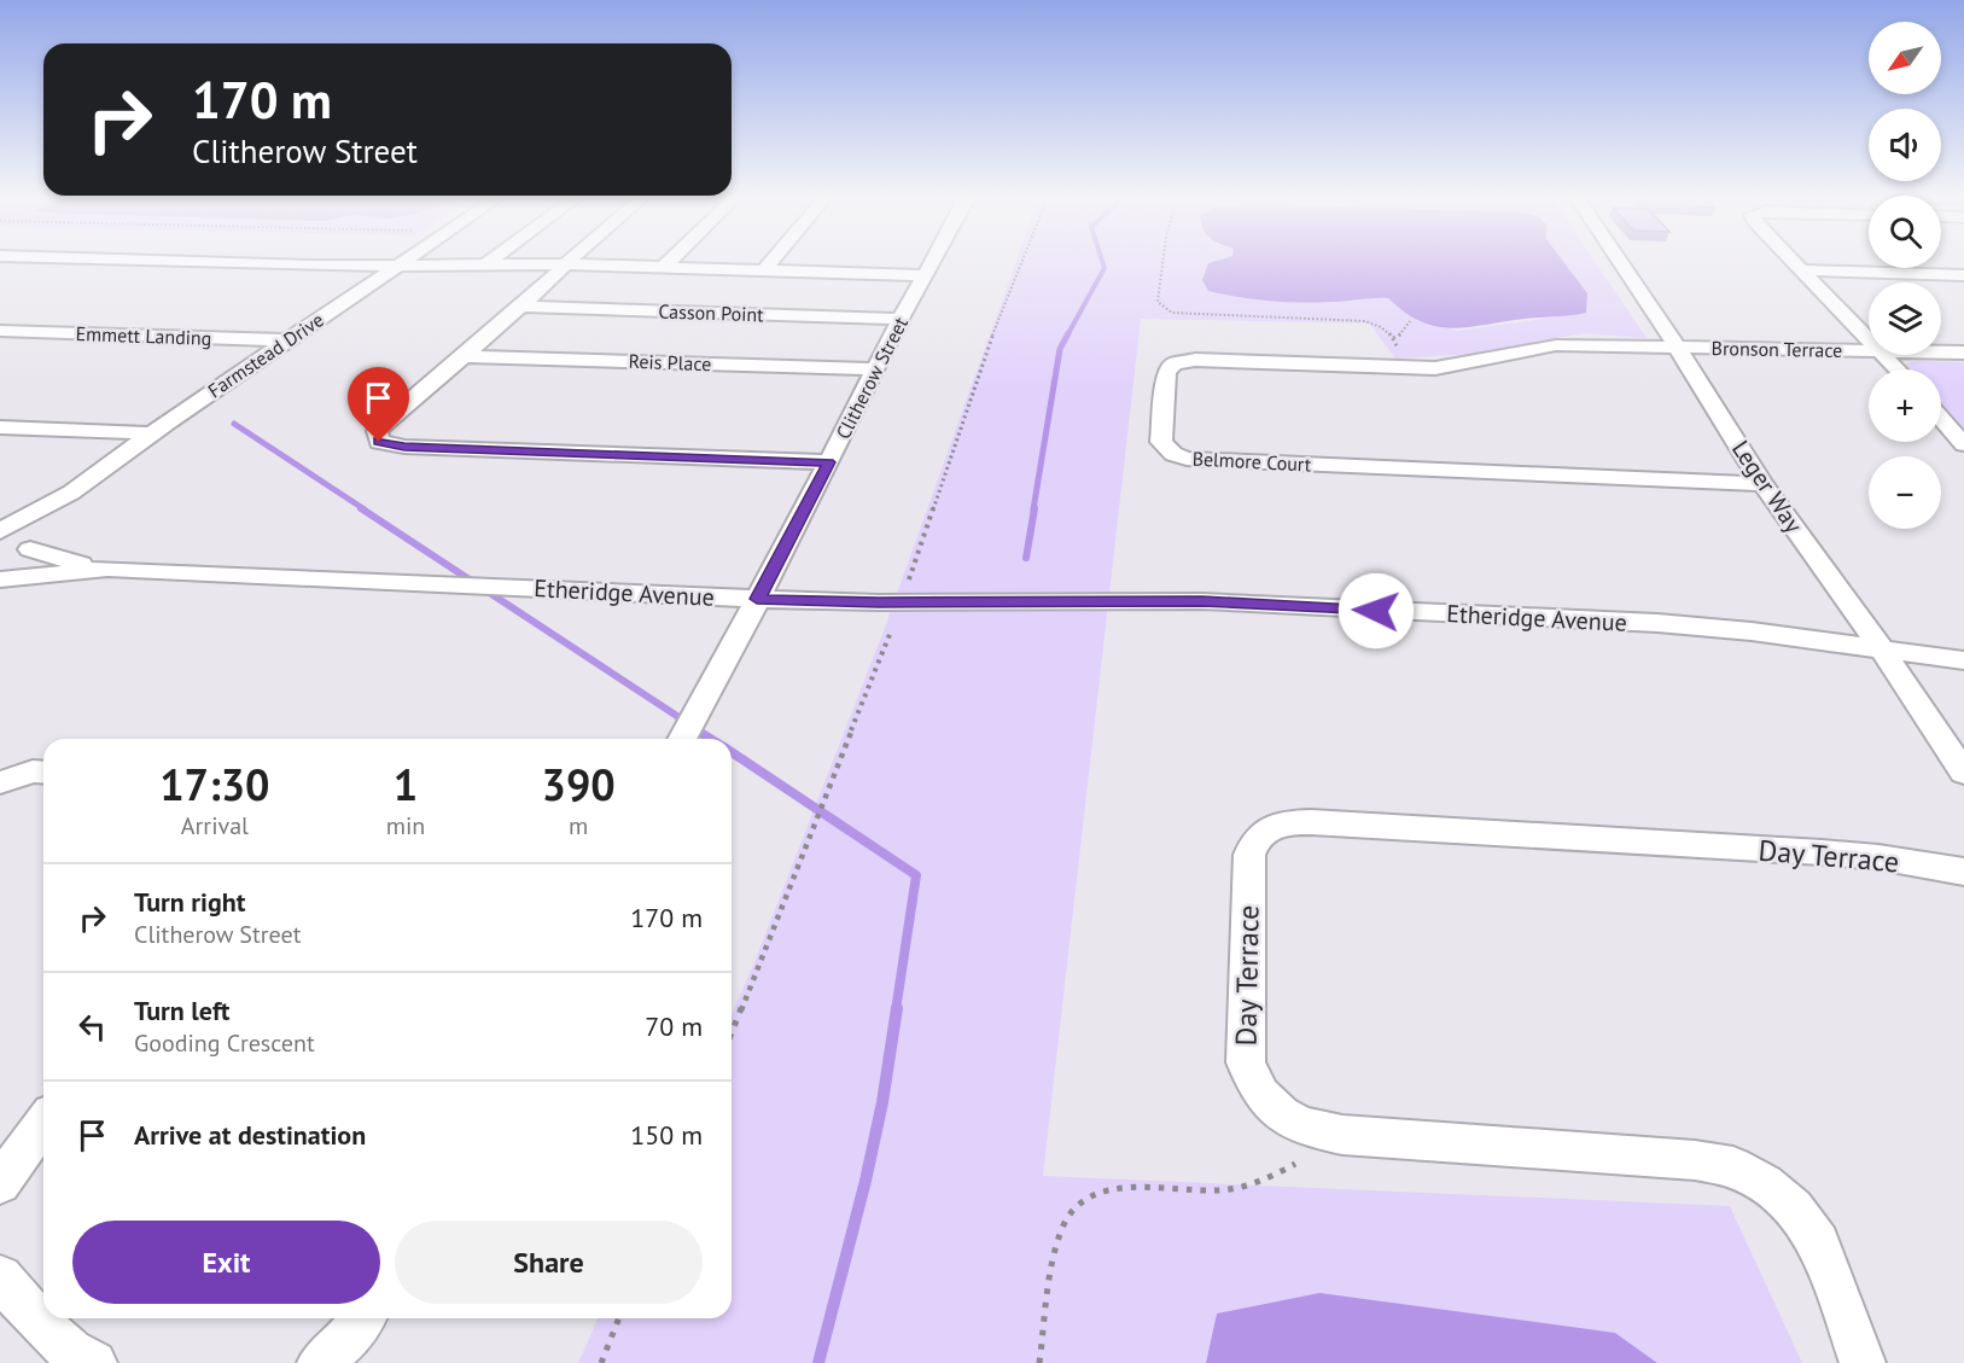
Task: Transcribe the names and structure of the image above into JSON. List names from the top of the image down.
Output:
{
  "streets": {
    "street": [
      "Casson Point",
      "Emmett Landing",
      "Bronson Terrace",
      "Farmstead Drive",
      "Reis Place",
      "Clitherow Street",
      "Belmore Court",
      "Leger Way",
      "Etheridge Avenue",
      "Day Terrace"
    ]
  },
  "crossings": [
    ["Casson Point", "Clitherow Street"],
    ["Emmett Landing", "Farmstead Drive"],
    ["Bronson Terrace", "Belmore Court"],
    ["Bronson Terrace", "Leger Way"],
    ["Farmstead Drive", "Etheridge Avenue"],
    ["Reis Place", "Clitherow Street"],
    ["Clitherow Street", "Etheridge Avenue"],
    ["Belmore Court", "Leger Way"],
    ["Leger Way", "Etheridge Avenue"]
  ],
  "north": "bottom left",
  "page": {
    "map_buttons": ["+", "−"],
    "turn": ["170 m", "Clitherow Street"],
    "eta": [
      "17:30",
      "Arrival",
      "1",
      "min",
      "390",
      "m"
    ],
    "list": [
      {
        "name": "Turn right",
        "note": "Clitherow Street",
        "value": "170 m"
      },
      {
        "name": "Turn left",
        "note": "Gooding Crescent",
        "value": "70 m"
      },
      {
        "name": "Arrive at destination",
        "value": "150 m"
      }
    ],
    "buttons": ["Exit", "Share"]
  }
}
